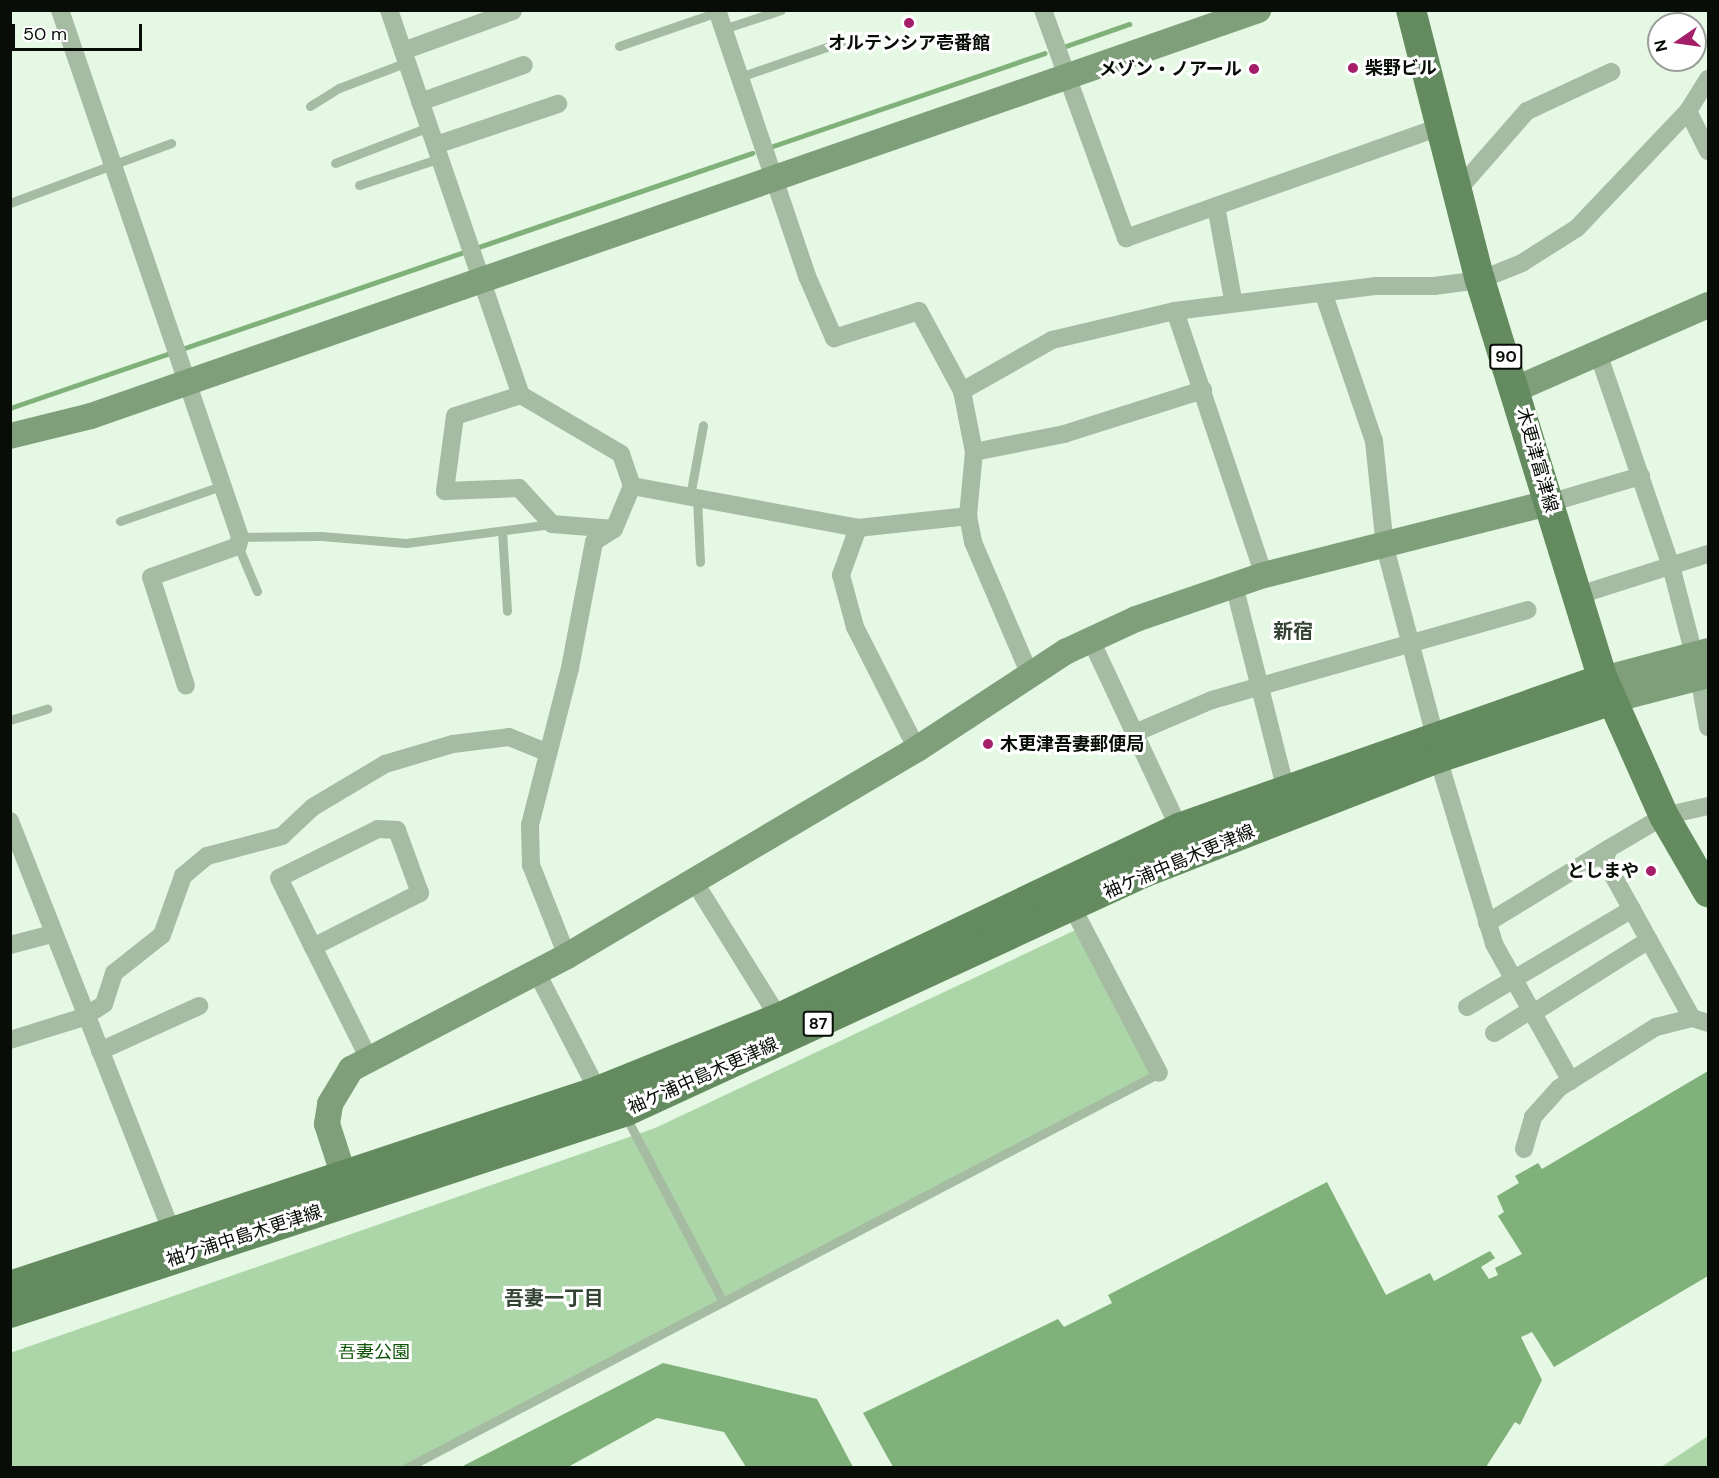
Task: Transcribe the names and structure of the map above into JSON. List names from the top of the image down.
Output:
{
  "streets": {
    "main road": [
      "90",
      "木更津富津線",
      "袖ケ浦中島木更津線",
      "87"
    ]
  },
  "crossings": [
    ["木更津富津線", "袖ケ浦中島木更津線"]
  ],
  "districts": ["新宿", "吾妻一丁目"],
  "parks": ["吾妻公園"],
  "places": [
    "オルテンシア壱番館",
    "柴野ビル",
    "メゾン・ノアール",
    "木更津吾妻郵便局",
    "としまや"
  ],
  "scale_bar": "50 m",
  "north": "left"
}
